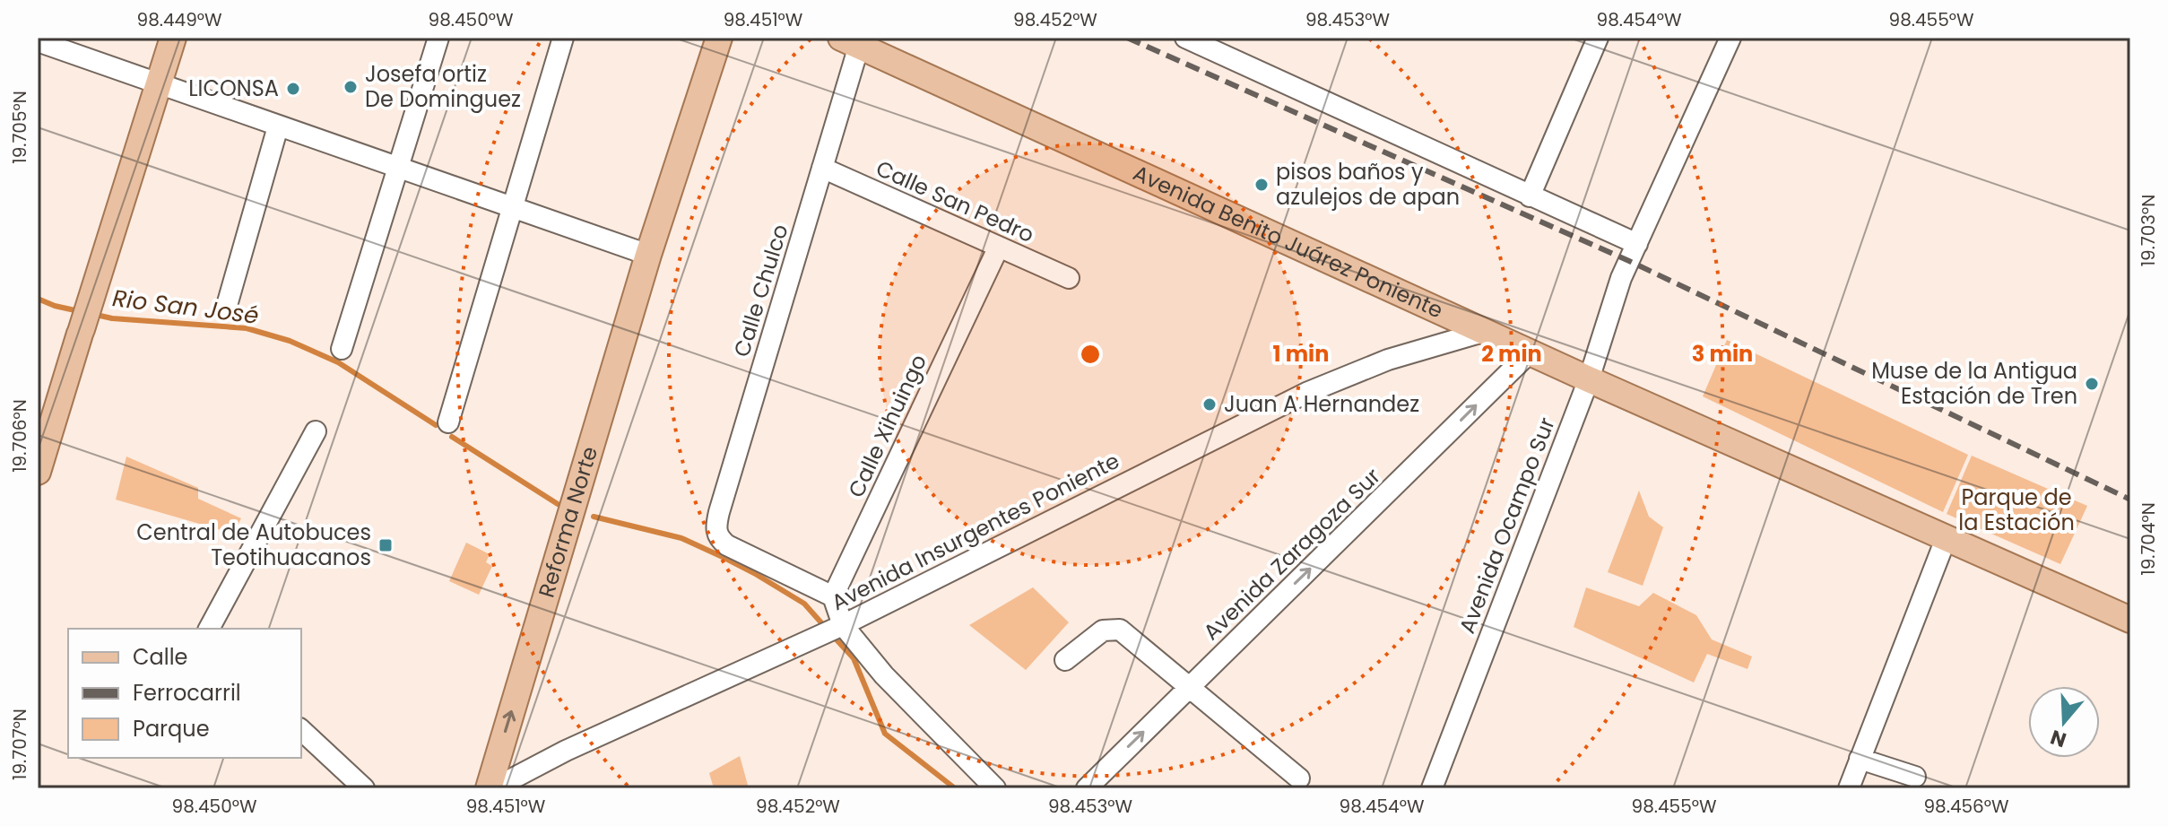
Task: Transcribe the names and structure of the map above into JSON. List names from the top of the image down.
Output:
{
  "streets": {
    "main road": ["Avenida Benito Juárez Poniente", "Reforma Norte"],
    "street": [
      "Calle San Pedro",
      "Calle Chulco",
      "Calle Xihuingo",
      "Avenida Ocampo Sur",
      "Avenida Insurgentes Poniente",
      "Avenida Zaragoza Sur"
    ]
  },
  "crossings": [
    ["Calle San Pedro", "Calle Chulco"],
    ["Calle San Pedro", "Calle Xihuingo"],
    ["Avenida Benito Juárez Poniente", "Calle Chulco"],
    ["Avenida Benito Juárez Poniente", "Avenida Ocampo Sur"],
    ["Avenida Benito Juárez Poniente", "Avenida Insurgentes Poniente"],
    ["Avenida Benito Juárez Poniente", "Avenida Zaragoza Sur"],
    ["Calle Chulco", "Calle Xihuingo"]
  ],
  "one_way": ["Reforma Norte", "Avenida Zaragoza Sur"],
  "water": ["Rio San José"],
  "parks": ["Parque de la Estación"],
  "places": {
    "other": [
      "Josefa ortiz De Dominguez",
      "LICONSA",
      "pisos baños y azulejos de apan",
      "Muse de la Antigua Estación de Tren",
      "Juan A Hernandez"
    ],
    "transit": ["Central de Autobuces Teotihuacanos"]
  },
  "legend": ["Calle", "Ferrocarril", "Parque"],
  "north": "bottom",
  "coordinates": [
    "98.449°W",
    "98.450°W",
    "98.451°W",
    "98.452°W",
    "98.453°W",
    "98.454°W",
    "98.455°W",
    "19.705°N",
    "19.703°N",
    "19.706°N",
    "19.704°N",
    "19.707°N",
    "98.456°W"
  ],
  "rings": ["1 min", "2 min", "3 min"]
}
